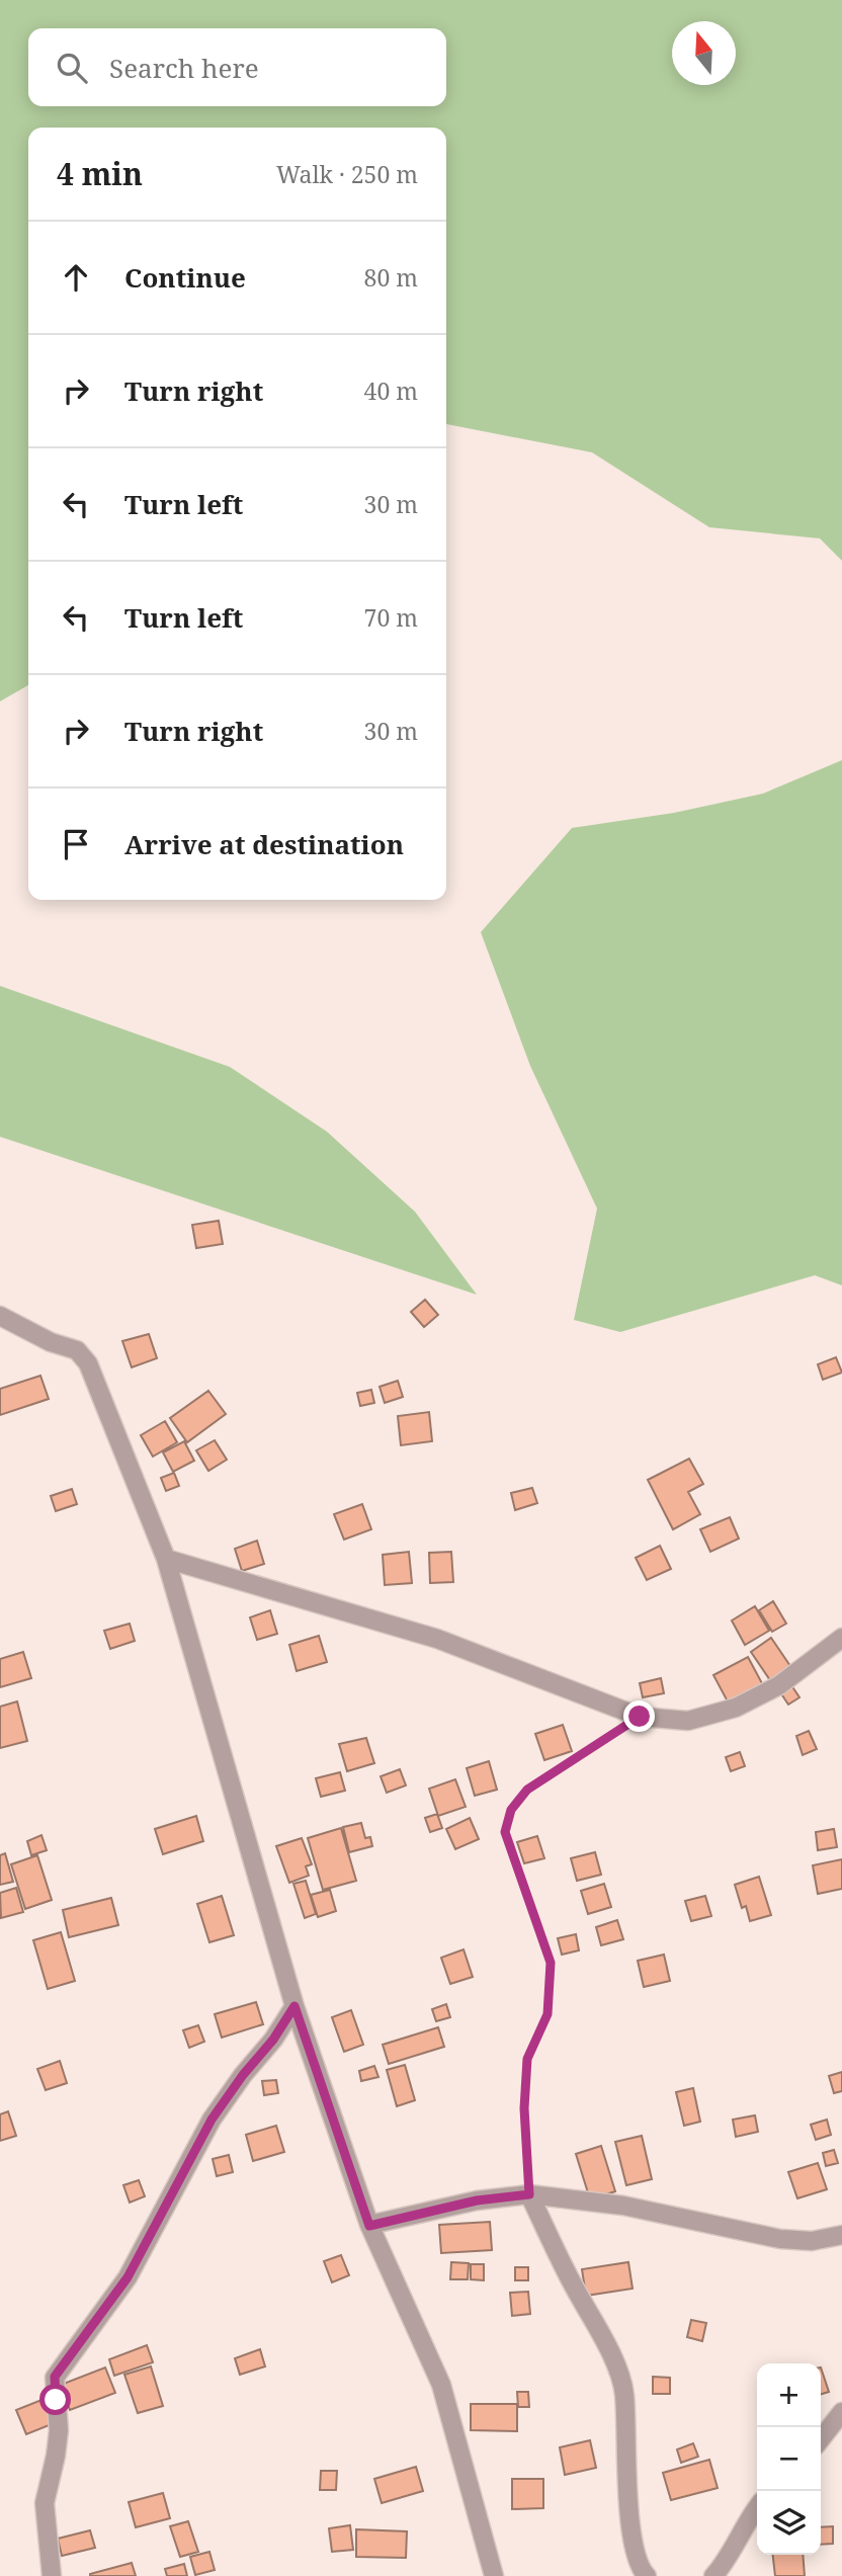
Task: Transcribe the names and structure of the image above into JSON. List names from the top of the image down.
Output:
{
  "north": "top",
  "page": {
    "search": "Search here",
    "heading": ["4 min", "Walk · 250 m"],
    "list": [
      ["Continue", "80 m"],
      ["Turn right", "40 m"],
      ["Turn left", "30 m"],
      ["Turn left", "70 m"],
      ["Turn right", "30 m"],
      "Arrive at destination"
    ],
    "map_buttons": ["+", "−"]
  }
}
